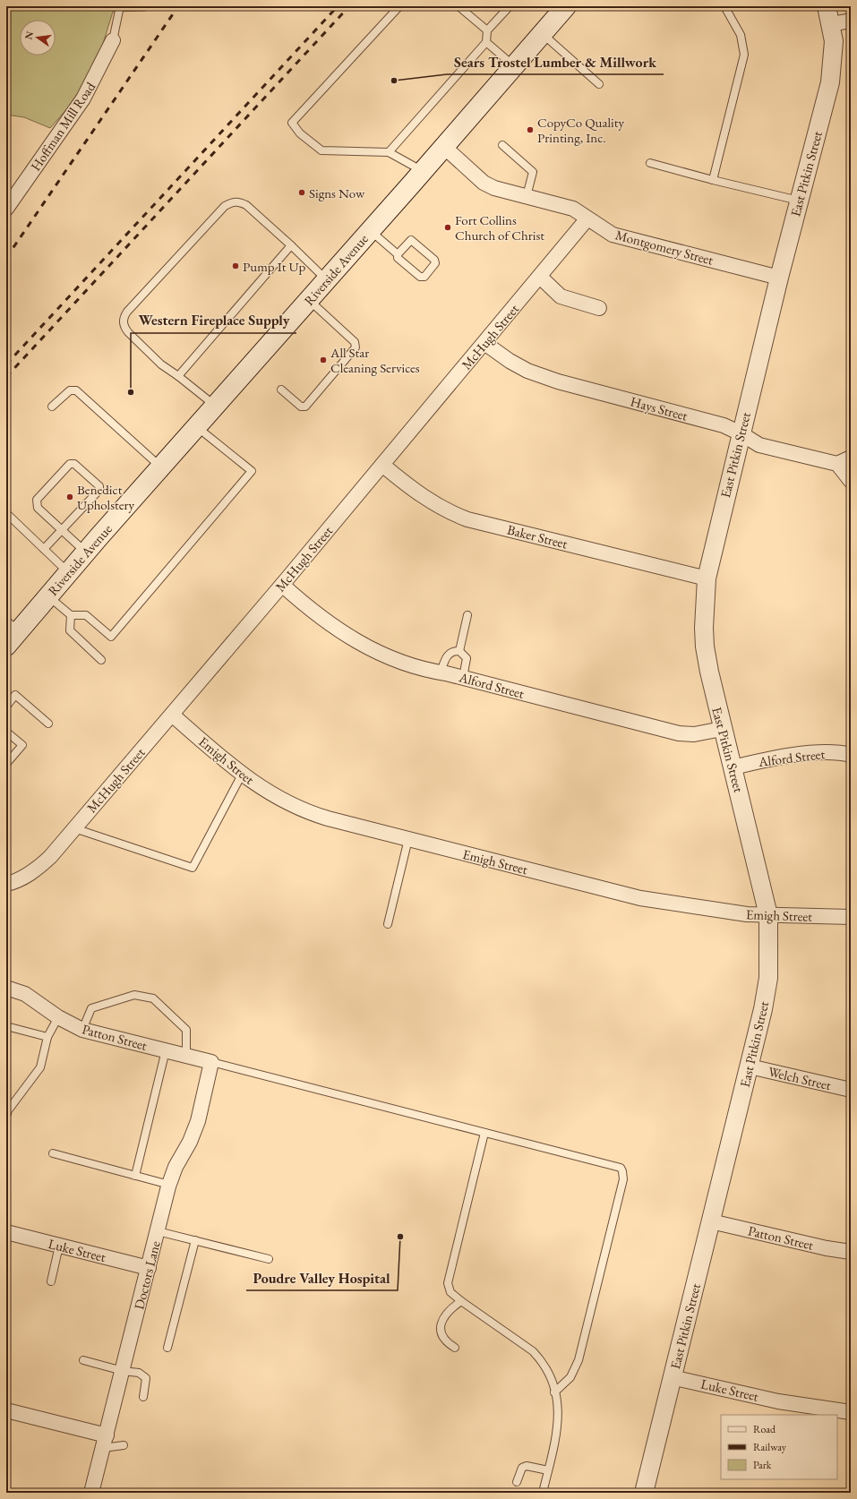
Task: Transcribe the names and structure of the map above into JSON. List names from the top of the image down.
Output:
{
  "streets": {
    "main road": ["Riverside Avenue"],
    "street": [
      "Hoffman Mill Road",
      "East Pitkin Street",
      "Montgomery Street",
      "McHugh Street",
      "Hays Street",
      "Baker Street",
      "Alford Street",
      "Emigh Street",
      "Patton Street",
      "Welch Street",
      "Luke Street",
      "Doctors Lane"
    ]
  },
  "crossings": [
    ["East Pitkin Street", "Montgomery Street"],
    ["East Pitkin Street", "Hays Street"],
    ["East Pitkin Street", "Baker Street"],
    ["East Pitkin Street", "Alford Street"],
    ["East Pitkin Street", "Emigh Street"],
    ["East Pitkin Street", "Patton Street"],
    ["East Pitkin Street", "Welch Street"],
    ["East Pitkin Street", "Luke Street"],
    ["Montgomery Street", "Riverside Avenue"],
    ["Montgomery Street", "McHugh Street"],
    ["McHugh Street", "Hays Street"],
    ["McHugh Street", "Baker Street"],
    ["McHugh Street", "Alford Street"],
    ["McHugh Street", "Emigh Street"],
    ["Patton Street", "Doctors Lane"],
    ["Luke Street", "Doctors Lane"]
  ],
  "places": [
    "Sears Trostel Lumber & Millwork",
    "CopyCo Quality Printing, Inc.",
    "Signs Now",
    "Fort Collins Church of Christ",
    "Pump It Up",
    "All Star Cleaning Services",
    "Western Fireplace Supply",
    "Benedict Upholstery",
    "Poudre Valley Hospital"
  ],
  "legend": ["Road", "Railway", "Park"],
  "north": "left"
}
